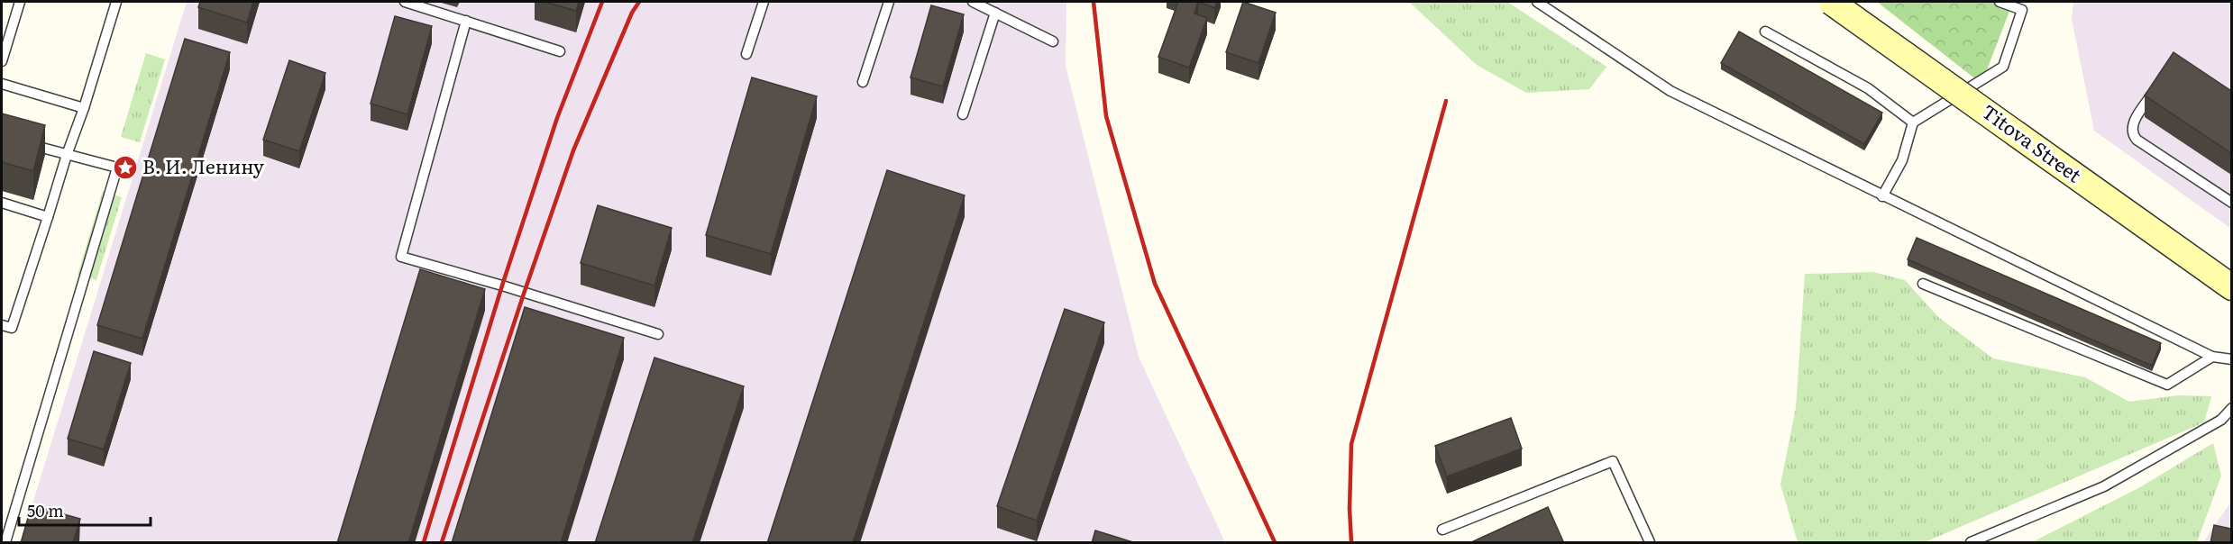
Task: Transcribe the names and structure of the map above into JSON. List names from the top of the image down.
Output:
{
  "streets": {
    "main road": ["Titova Street"]
  },
  "places": {
    "place": ["В. И. Ленину"]
  },
  "scale_bar": "50 m"
}
